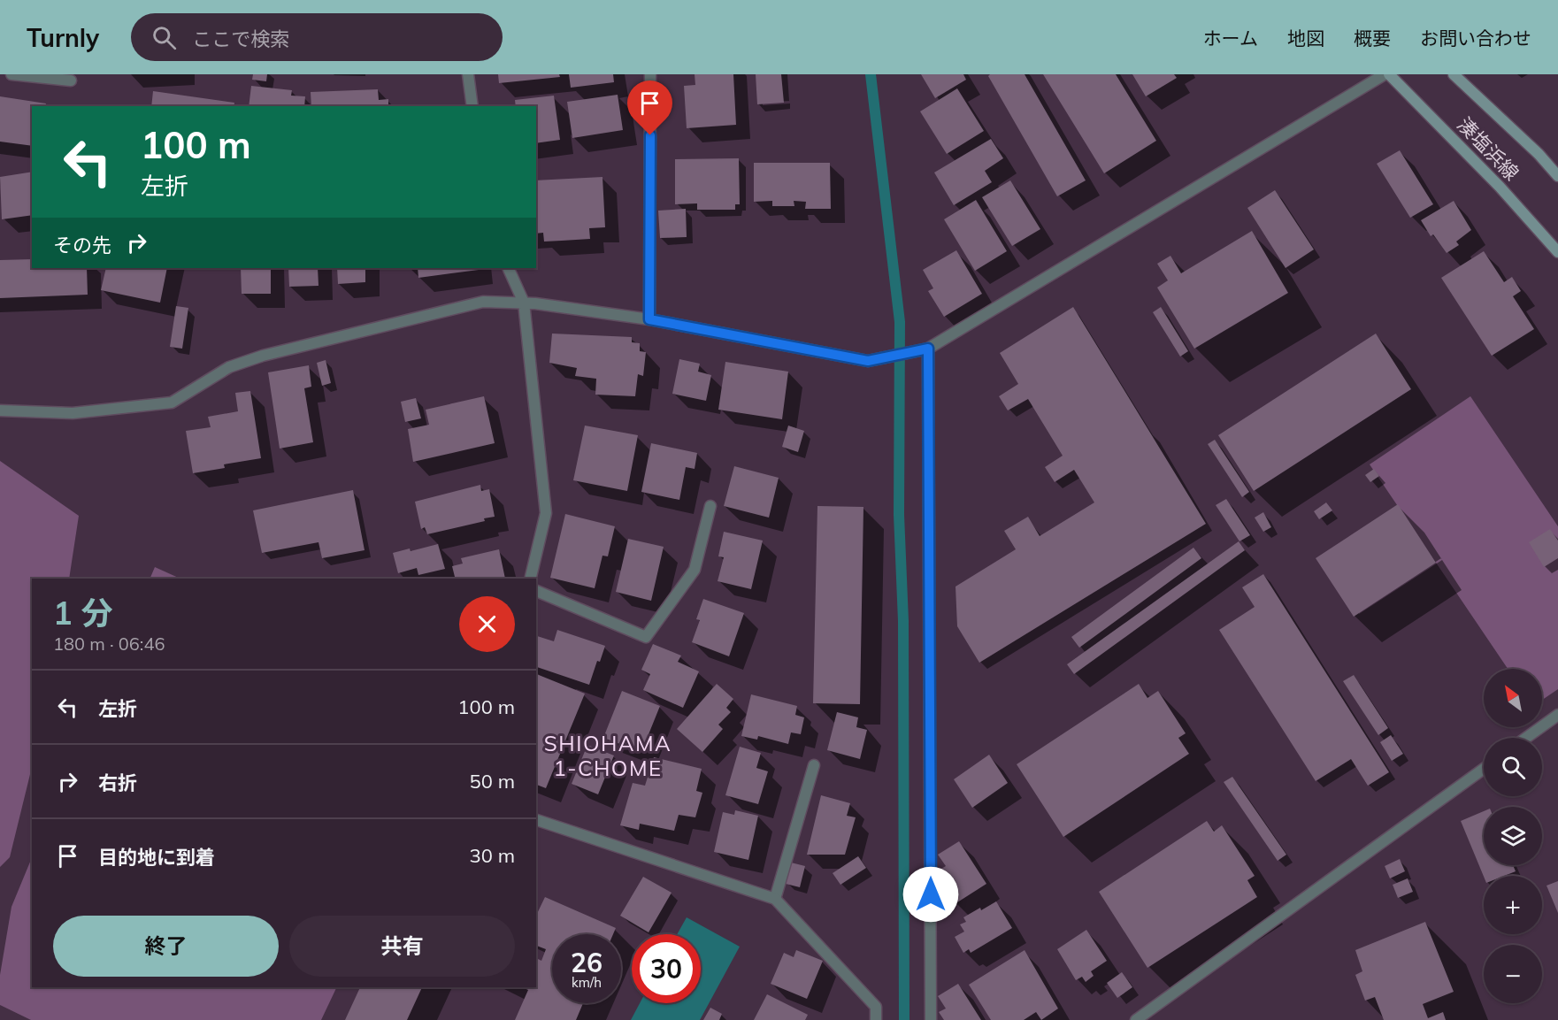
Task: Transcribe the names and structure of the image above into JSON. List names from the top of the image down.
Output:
{
  "streets": {
    "main road": ["湊塩浜線"]
  },
  "districts": ["SHIOHAMA 1-CHOME"],
  "north": "top left",
  "page": {
    "header": "Turnly",
    "search": "ここで検索",
    "nav": [
      "ホーム",
      "地図",
      "概要",
      "お問い合わせ"
    ],
    "turn": ["100 m", "左折"],
    "then": "その先",
    "heading": ["1 分", "180 m · 06:46"],
    "map_buttons": ["+", "−"],
    "list": [
      {
        "name": "左折",
        "value": "100 m"
      },
      {
        "name": "右折",
        "value": "50 m"
      },
      {
        "name": "目的地に到着",
        "value": "30 m"
      }
    ],
    "buttons": ["終了", "共有"],
    "speed": "26 km/h",
    "limit": "30"
  }
}
